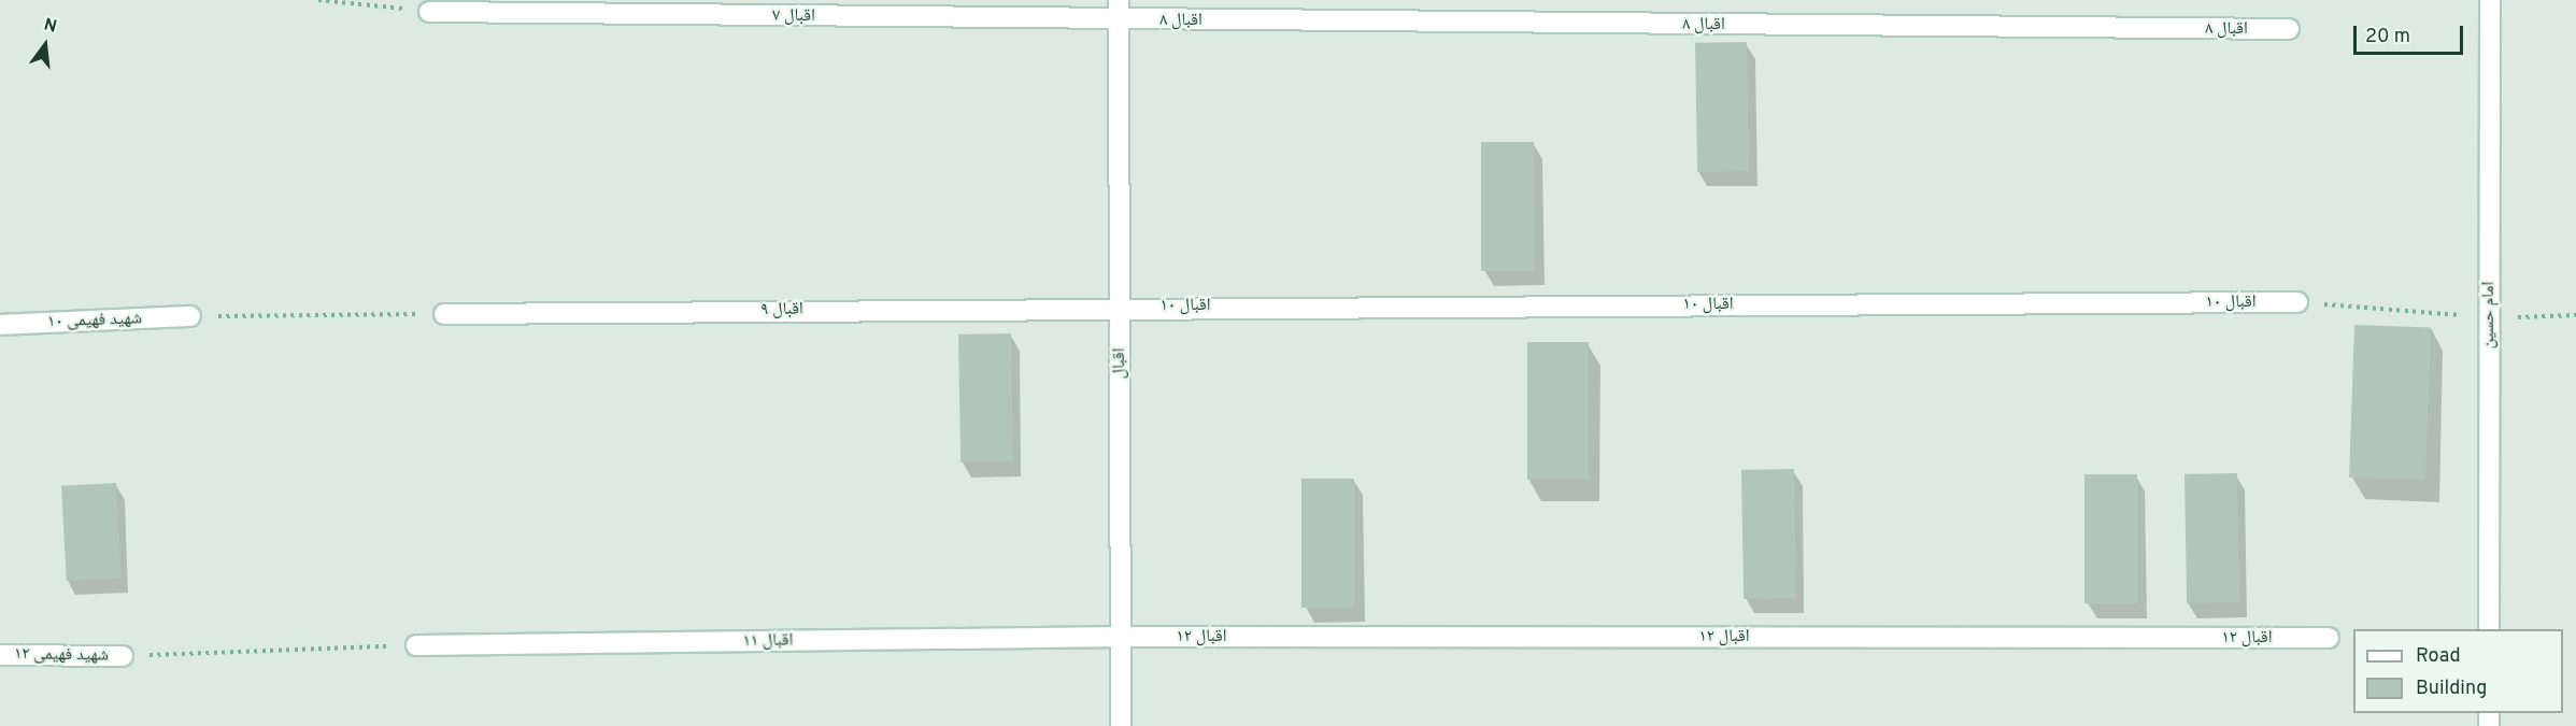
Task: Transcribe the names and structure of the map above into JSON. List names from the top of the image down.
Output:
{
  "streets": {
    "street": [
      "اقبال ۷",
      "اقبال ۸",
      "اقبال ۱۰",
      "اقبال ۹",
      "امام حسین",
      "شهید فهیمی ۱۰",
      "اقبال",
      "اقبال ۱۲",
      "اقبال ۱۱",
      "شهید فهیمی ۱۲"
    ]
  },
  "crossings": [
    ["اقبال ۷", "اقبال ۸"],
    ["اقبال ۷", "اقبال"],
    ["اقبال ۸", "اقبال"],
    ["اقبال ۱۰", "اقبال ۹"],
    ["اقبال ۱۰", "اقبال"],
    ["اقبال ۹", "اقبال"],
    ["اقبال", "اقبال ۱۲"],
    ["اقبال", "اقبال ۱۱"],
    ["اقبال ۱۲", "اقبال ۱۱"]
  ],
  "legend": ["Road", "Building"],
  "scale_bar": "20 m",
  "north": "top"
}
